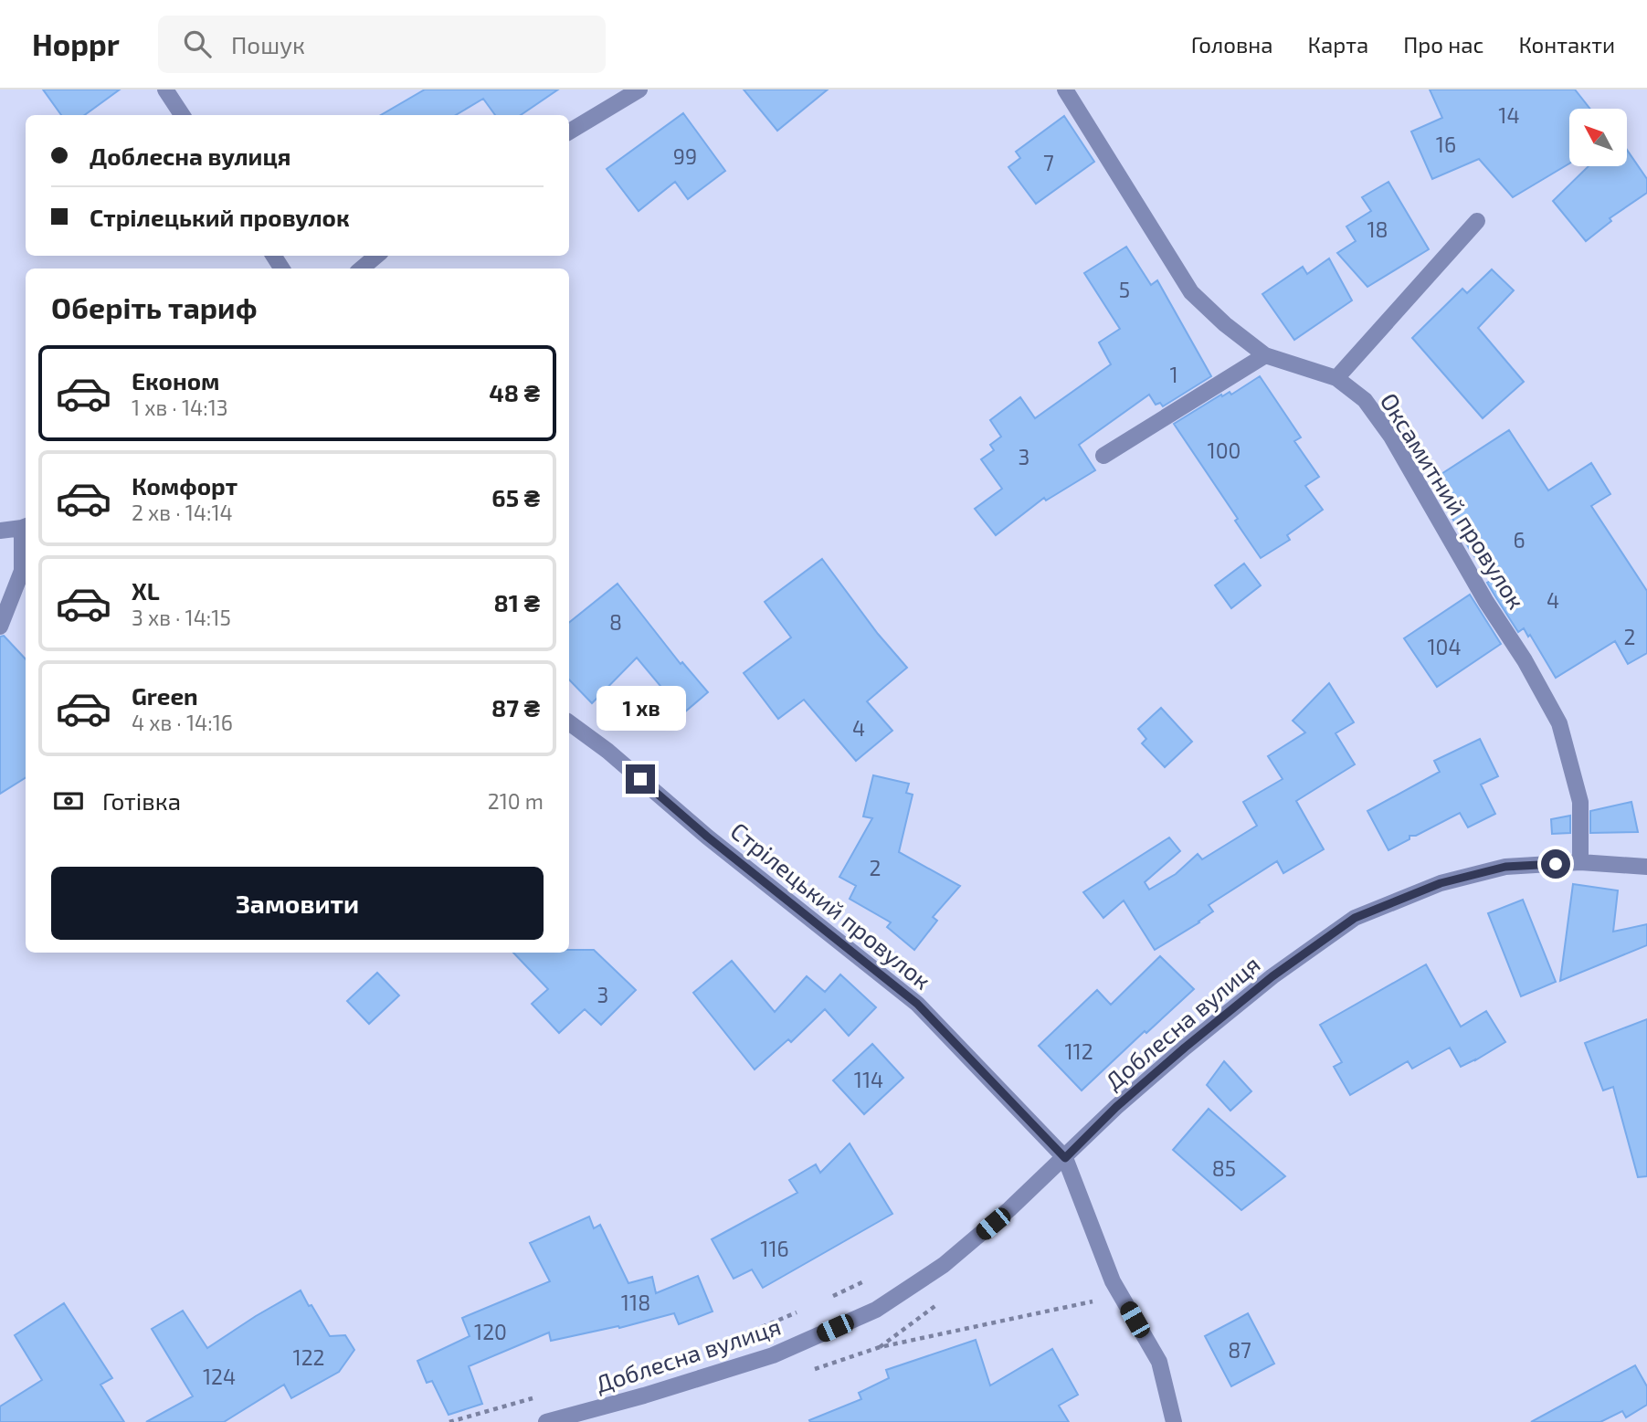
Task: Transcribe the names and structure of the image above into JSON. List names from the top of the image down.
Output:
{
  "streets": {
    "street": ["Оксамитний провулок", "Стрілецький провулок", "Доблесна вулиця"]
  },
  "crossings": [
    ["Оксамитний провулок", "Доблесна вулиця"],
    ["Стрілецький провулок", "Доблесна вулиця"]
  ],
  "house_numbers": [
    "14",
    "16",
    "99",
    "7",
    "18",
    "5",
    "1",
    "100",
    "3",
    "6",
    "4",
    "8",
    "2",
    "104",
    "4",
    "2",
    "3",
    "112",
    "114",
    "85",
    "116",
    "118",
    "120",
    "87",
    "122",
    "124"
  ],
  "north": "top left",
  "page": {
    "header": "Hoppr",
    "search": "Пошук",
    "nav": [
      "Головна",
      "Карта",
      "Про нас",
      "Контакти"
    ],
    "banner": ["Доблесна вулиця", "Стрілецький провулок"],
    "heading": "Оберіть тариф",
    "list": [
      {
        "name": "Економ",
        "note": "1 хв · 14:13",
        "value": "48 ₴"
      },
      {
        "name": "Комфорт",
        "note": "2 хв · 14:14",
        "value": "65 ₴"
      },
      {
        "name": "XL",
        "note": "3 хв · 14:15",
        "value": "81 ₴"
      },
      {
        "name": "Green",
        "note": "4 хв · 14:16",
        "value": "87 ₴"
      }
    ],
    "bubble": "1 хв",
    "pay": ["Готівка", "210 m"],
    "buttons": "Замовити"
  }
}
